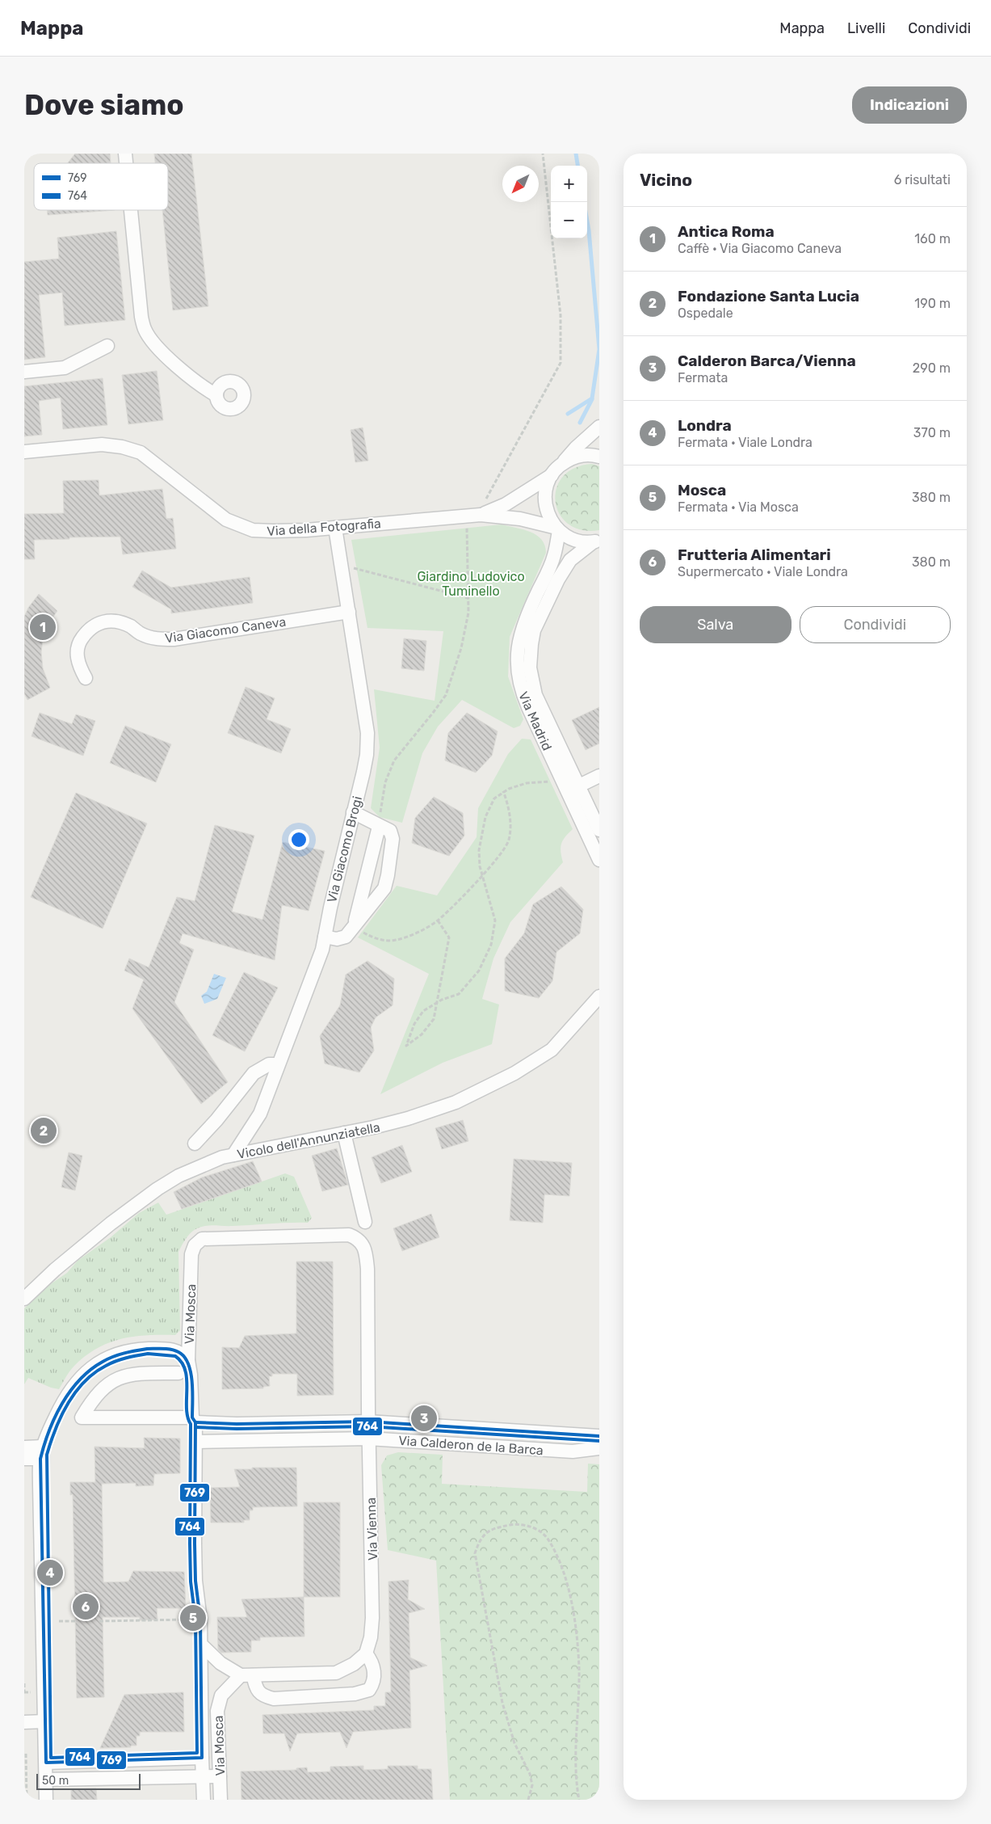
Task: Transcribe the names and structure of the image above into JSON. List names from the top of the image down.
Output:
{
  "streets": {
    "street": [
      "Via della Fotografia",
      "Via Giacomo Caneva",
      "Via Madrid",
      "Via Giacomo Brogi",
      "Vicolo dell'Annunziatella",
      "Via Mosca",
      "Via Calderon de la Barca",
      "Via Vienna"
    ]
  },
  "crossings": [
    ["Via della Fotografia", "Via Madrid"],
    ["Via della Fotografia", "Via Giacomo Brogi"],
    ["Via Giacomo Caneva", "Via Giacomo Brogi"],
    ["Via Giacomo Brogi", "Vicolo dell'Annunziatella"],
    ["Via Mosca", "Via Calderon de la Barca"],
    ["Via Mosca", "Via Vienna"],
    ["Via Calderon de la Barca", "Via Vienna"]
  ],
  "parks": ["Giardino Ludovico Tuminello"],
  "lines": ["transit line 769", "transit line 764"],
  "legend": ["769", "764"],
  "scale_bar": "50 m",
  "north": "bottom left",
  "page": {
    "header": "Mappa",
    "nav": ["Mappa", "Livelli", "Condividi"],
    "buttons": [
      "Indicazioni",
      ["Salva", "Condividi"]
    ],
    "title": "Dove siamo",
    "heading": ["Vicino", "6 risultati"],
    "map_buttons": ["+", "−"],
    "list": [
      {
        "mark": "1",
        "name": "Antica Roma",
        "note": "Caffè · Via Giacomo Caneva",
        "value": "160 m"
      },
      {
        "mark": "2",
        "name": "Fondazione Santa Lucia",
        "note": "Ospedale",
        "value": "190 m"
      },
      {
        "mark": "3",
        "name": "Calderon Barca/Vienna",
        "note": "Fermata",
        "value": "290 m"
      },
      {
        "mark": "4",
        "name": "Londra",
        "note": "Fermata · Viale Londra",
        "value": "370 m"
      },
      {
        "mark": "5",
        "name": "Mosca",
        "note": "Fermata · Via Mosca",
        "value": "380 m"
      },
      {
        "mark": "6",
        "name": "Frutteria Alimentari",
        "note": "Supermercato · Viale Londra",
        "value": "380 m"
      }
    ],
    "pins": [
      "1",
      "2",
      "3",
      "4",
      "6",
      "5"
    ],
    "scale": "50 m"
  }
}
